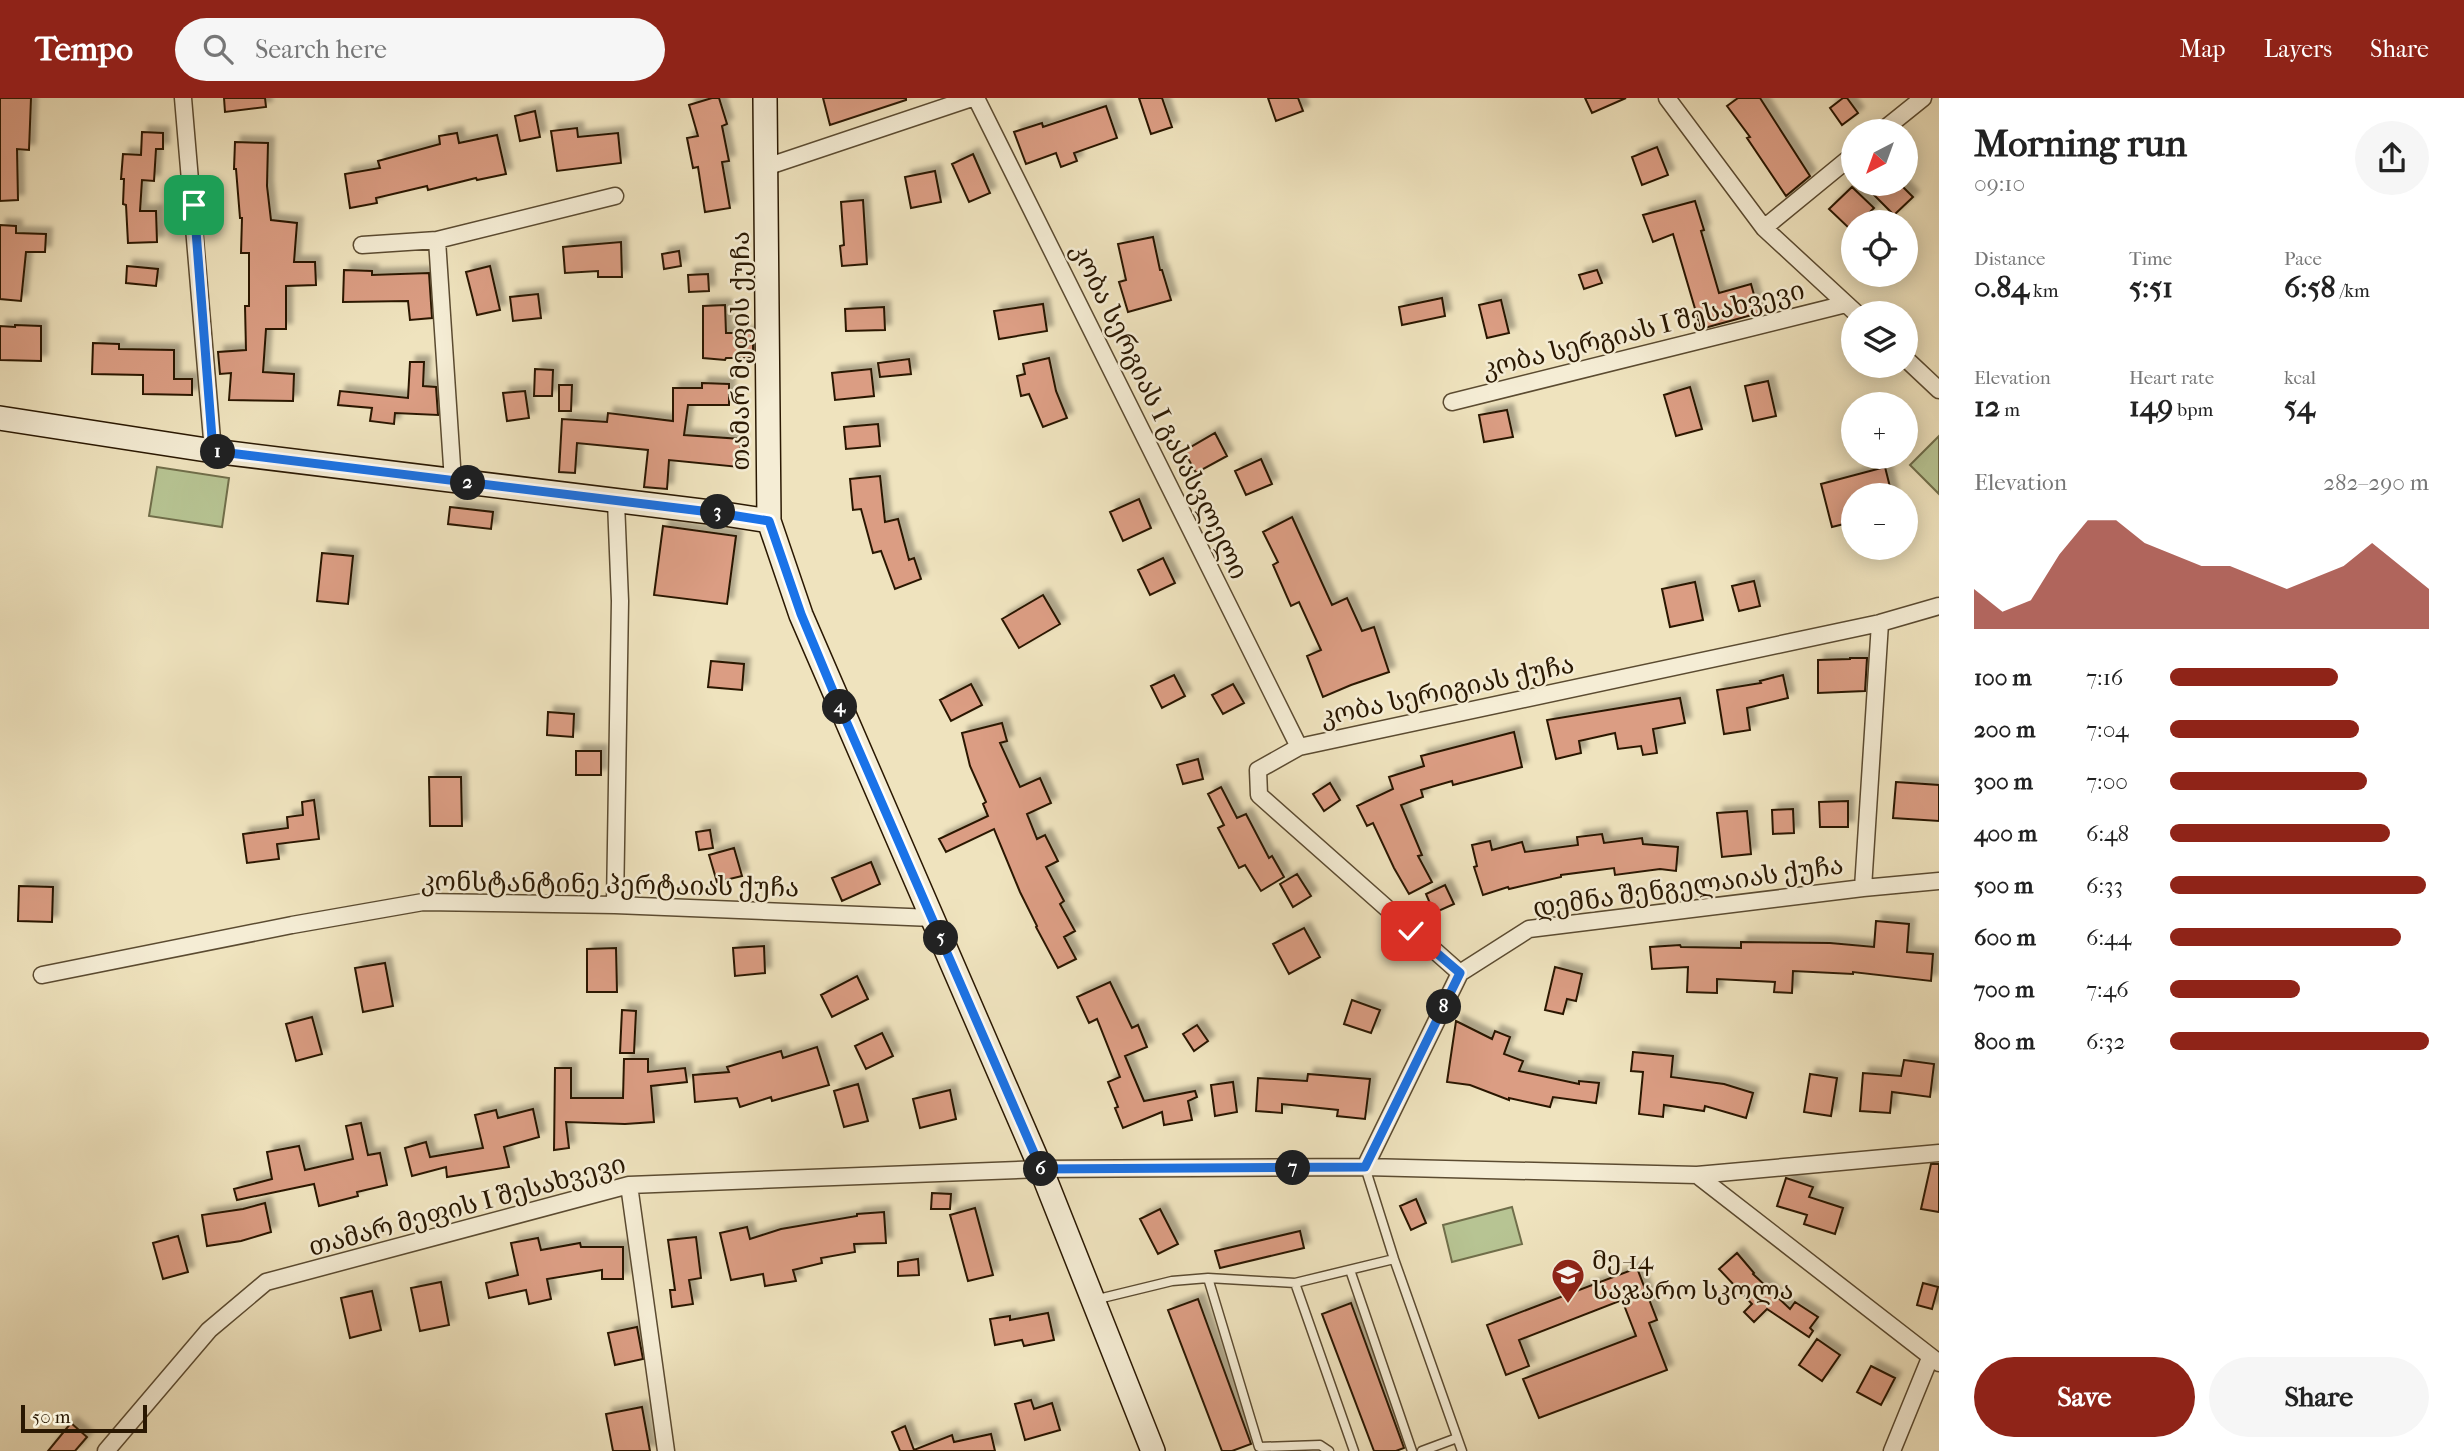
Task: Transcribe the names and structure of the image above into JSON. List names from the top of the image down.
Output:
{
  "streets": {
    "street": [
      "კობა სერგიას I შესახვევი",
      "თამარ მეფის ქუჩა",
      "კობა სერგიას I გასასვლელი",
      "კობა სერიგიას ქუჩა",
      "კონსტანტინე პერტაიას ქუჩა",
      "დემნა შენგელაიას ქუჩა",
      "თამარ მეფის I შესახვევი"
    ]
  },
  "crossings": [
    ["თამარ მეფის ქუჩა", "კონსტანტინე პერტაიას ქუჩა"],
    ["თამარ მეფის ქუჩა", "თამარ მეფის I შესახვევი"],
    ["კობა სერგიას I გასასვლელი", "კობა სერიგიას ქუჩა"],
    ["კობა სერიგიას ქუჩა", "დემნა შენგელაიას ქუჩა"]
  ],
  "places": {
    "school or university": ["მე-14 საჯარო სკოლა"]
  },
  "scale_bar": "50 m",
  "north": "bottom left",
  "page": {
    "header": "Tempo",
    "search": "Search here",
    "nav": ["Map", "Layers", "Share"],
    "heading": ["Morning run", "09:10"],
    "map_buttons": ["+", "−"],
    "stats": [
      ["Distance", "0.84 km"],
      ["Time", "5:51"],
      ["Pace", "6:58 /km"],
      ["Elevation", "12 m"],
      ["Heart rate", "149 bpm"],
      ["kcal", "54"]
    ],
    "pins": [
      "1",
      "2",
      "3",
      "4",
      "5",
      "8",
      "7",
      "6"
    ],
    "chart": ["Elevation", "282–290 m"],
    "list": [
      {
        "name": "100 m",
        "note": "7:16"
      },
      {
        "name": "200 m",
        "note": "7:04"
      },
      {
        "name": "300 m",
        "note": "7:00"
      },
      {
        "name": "400 m",
        "note": "6:48"
      },
      {
        "name": "500 m",
        "note": "6:33"
      },
      {
        "name": "600 m",
        "note": "6:44"
      },
      {
        "name": "700 m",
        "note": "7:46"
      },
      {
        "name": "800 m",
        "note": "6:32"
      }
    ],
    "buttons": ["Save", "Share"],
    "scale": "50 m"
  }
}
